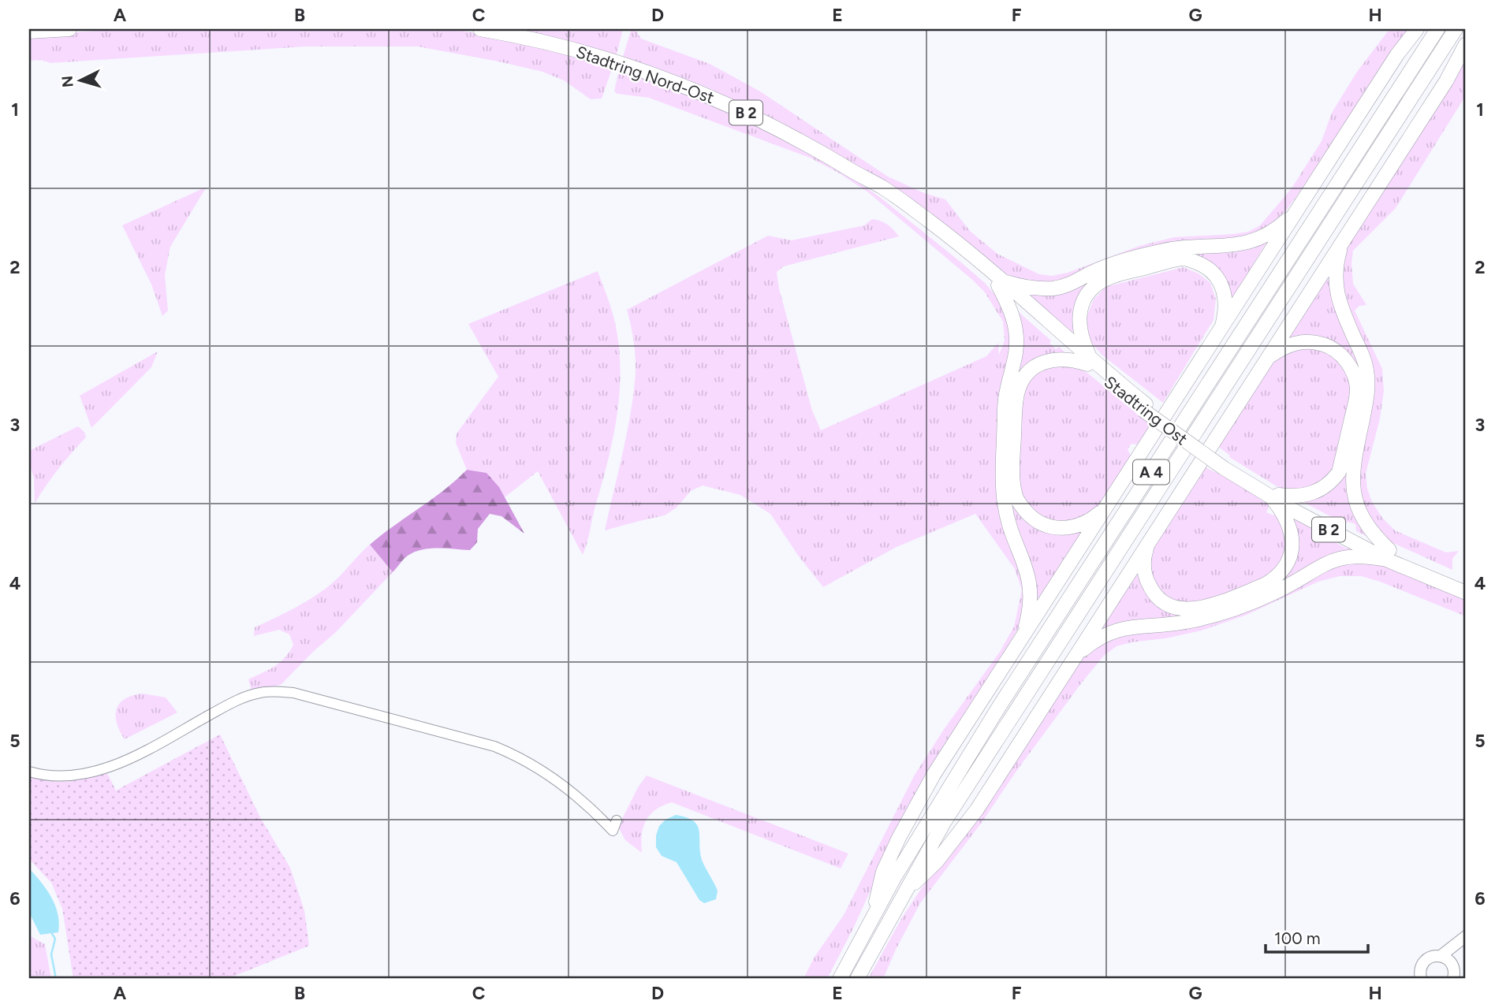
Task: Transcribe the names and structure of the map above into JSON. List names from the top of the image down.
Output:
{
  "streets": {
    "highway": [
      "Stadtring Nord-Ost",
      "B 2",
      "Stadtring Ost",
      "A 4"
    ]
  },
  "crossings": [
    ["Stadtring Nord-Ost", "B 2"],
    ["B 2", "Stadtring Ost"]
  ],
  "scale_bar": "100 m",
  "north": "left",
  "grid": {
    "columns": [
      "A",
      "B",
      "C",
      "D",
      "E",
      "F",
      "G",
      "H"
    ],
    "rows": [
      "1",
      "2",
      "3",
      "4",
      "5",
      "6"
    ]
  }
}
